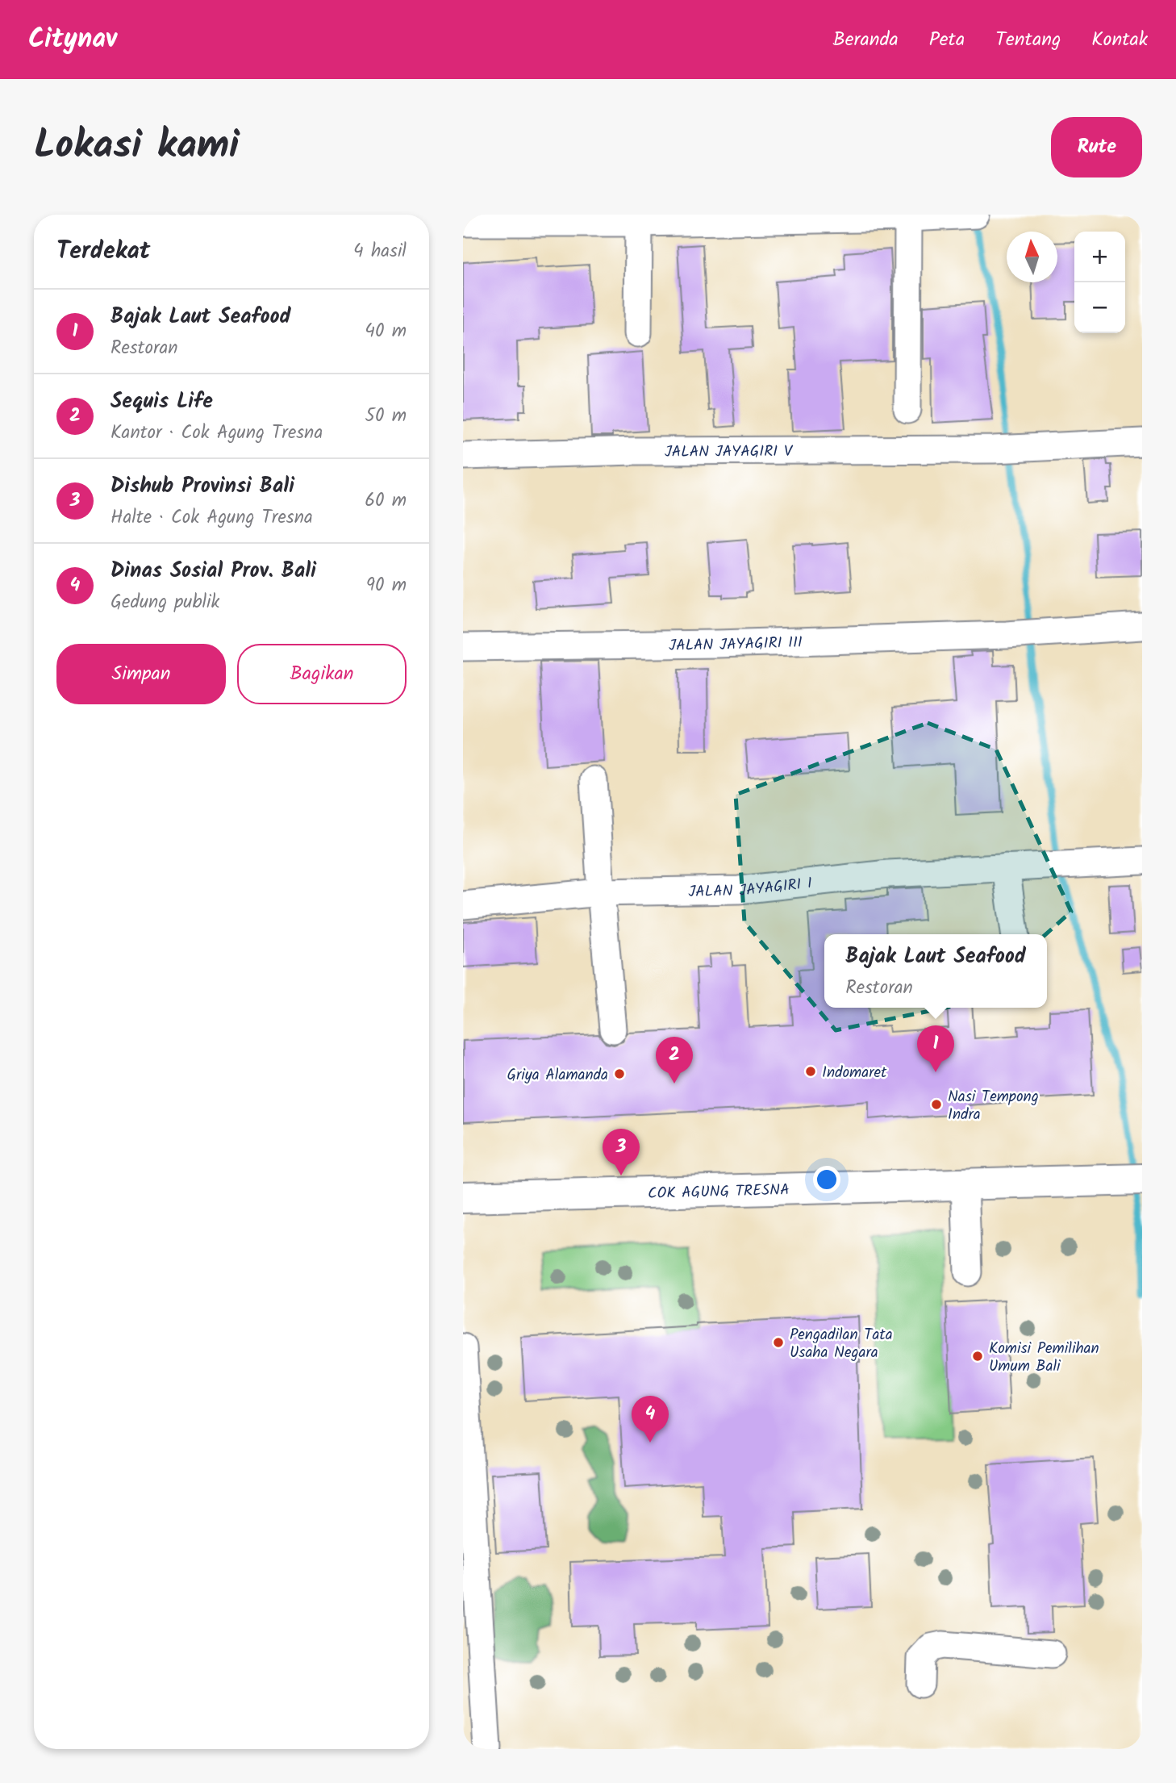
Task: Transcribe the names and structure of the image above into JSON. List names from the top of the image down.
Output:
{
  "streets": {
    "main road": ["COK AGUNG TRESNA"],
    "street": ["JALAN JAYAGIRI V", "JALAN JAYAGIRI III", "JALAN JAYAGIRI I"]
  },
  "places": [
    "Indomaret",
    "Griya Alamanda",
    "Nasi Tempong Indra",
    "Pengadilan Tata Usaha Negara",
    "Komisi Pemilihan Umum Bali"
  ],
  "north": "top",
  "page": {
    "header": "Citynav",
    "nav": [
      "Beranda",
      "Peta",
      "Tentang",
      "Kontak"
    ],
    "title": "Lokasi kami",
    "buttons": [
      "Rute",
      ["Simpan", "Bagikan"]
    ],
    "heading": ["Terdekat", "4 hasil"],
    "map_buttons": ["+", "−"],
    "list": [
      {
        "mark": "1",
        "name": "Bajak Laut Seafood",
        "note": "Restoran",
        "value": "40 m"
      },
      {
        "mark": "2",
        "name": "Sequis Life",
        "note": "Kantor · Cok Agung Tresna",
        "value": "50 m"
      },
      {
        "mark": "3",
        "name": "Dishub Provinsi Bali",
        "note": "Halte · Cok Agung Tresna",
        "value": "60 m"
      },
      {
        "mark": "4",
        "name": "Dinas Sosial Prov. Bali",
        "note": "Gedung publik",
        "value": "90 m"
      }
    ],
    "popup": ["Bajak Laut Seafood", "Restoran"],
    "pins": [
      "1",
      "2",
      "3",
      "4"
    ]
  }
}
